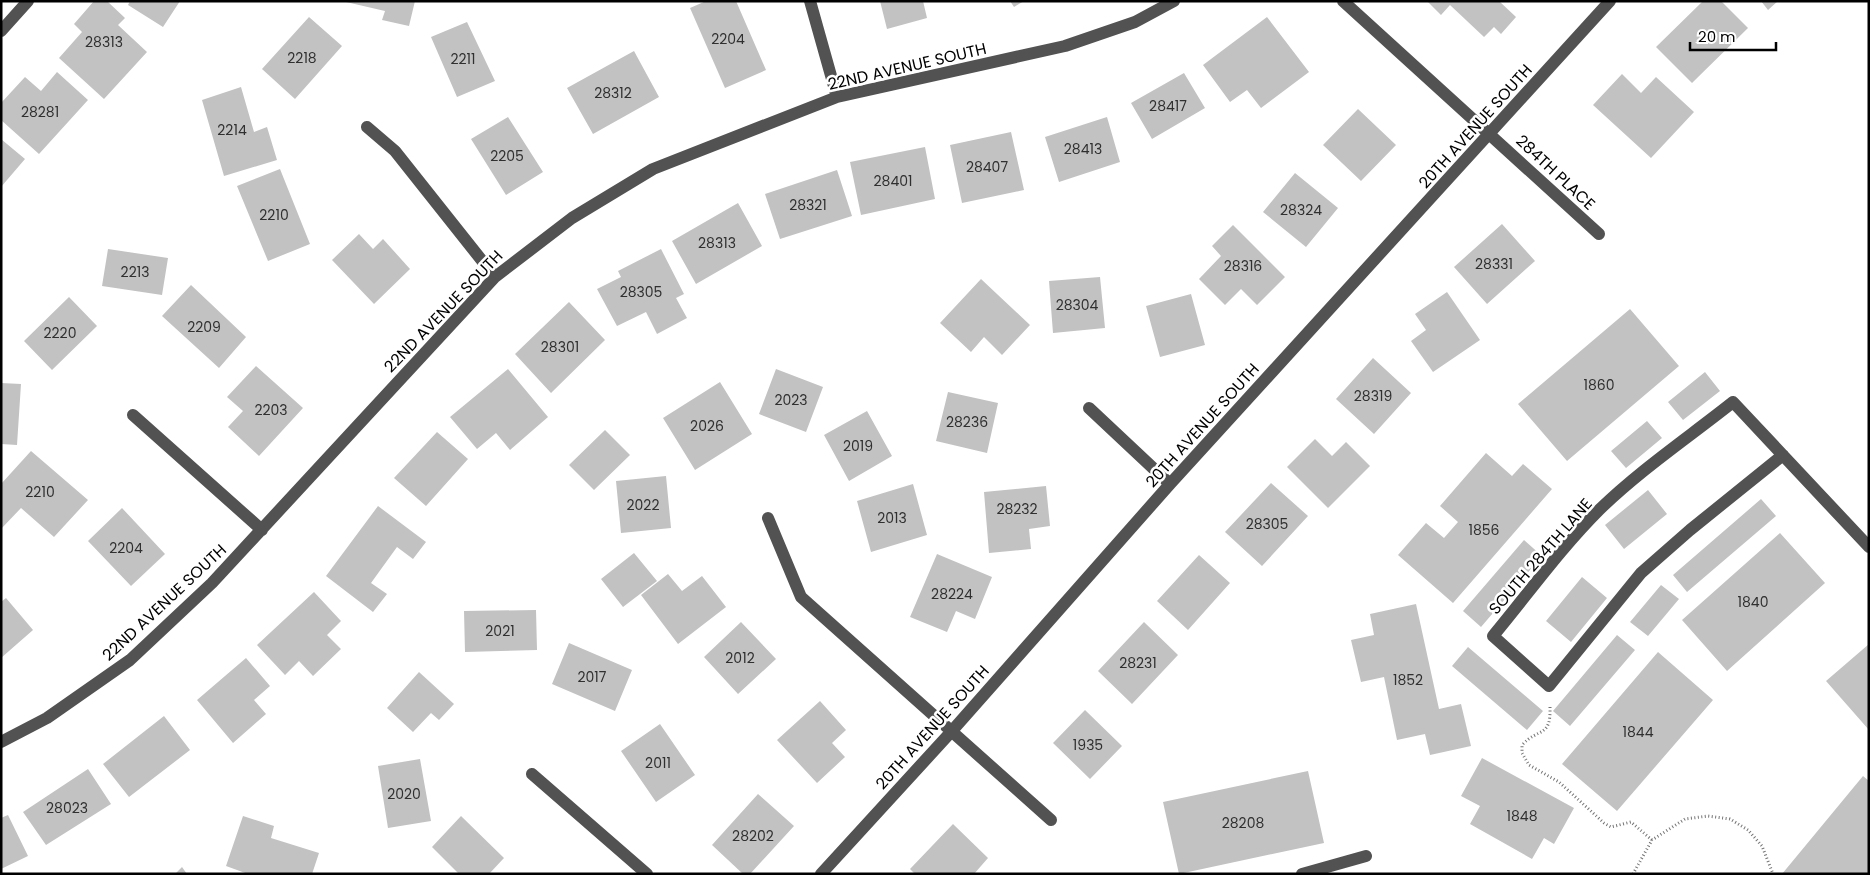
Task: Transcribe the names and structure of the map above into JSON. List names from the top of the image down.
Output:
{
  "streets": {
    "street": [
      "22ND AVENUE SOUTH",
      "20TH AVENUE SOUTH",
      "284TH PLACE",
      "SOUTH 284TH LANE"
    ]
  },
  "crossings": [
    ["20TH AVENUE SOUTH", "284TH PLACE"]
  ],
  "house_numbers": [
    "2204",
    "28313",
    "2218",
    "2211",
    "28312",
    "28417",
    "28281",
    "2214",
    "28413",
    "2205",
    "28407",
    "28401",
    "28321",
    "28324",
    "2210",
    "28313",
    "28331",
    "28316",
    "2213",
    "28305",
    "28304",
    "2209",
    "2220",
    "28301",
    "1860",
    "28319",
    "2023",
    "2203",
    "28236",
    "2026",
    "2019",
    "2210",
    "2022",
    "28232",
    "2013",
    "28305",
    "1856",
    "2204",
    "28224",
    "1840",
    "2021",
    "2012",
    "28231",
    "2017",
    "1852",
    "1844",
    "1935",
    "2011",
    "2020",
    "28023",
    "1848",
    "28208",
    "28202"
  ],
  "scale_bar": "20 m"
}
